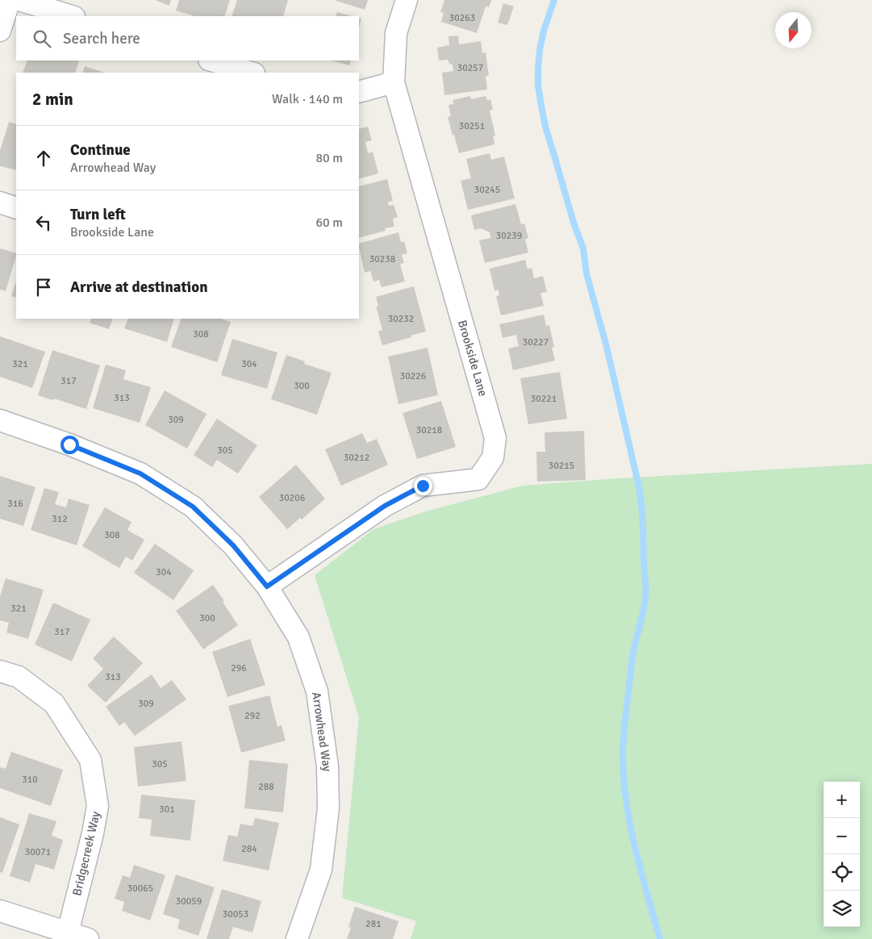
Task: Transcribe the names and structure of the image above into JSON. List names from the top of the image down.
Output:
{
  "streets": {
    "street": ["Brookside Lane", "Arrowhead Way", "Bridgecreek Way"]
  },
  "crossings": [
    ["Brookside Lane", "Arrowhead Way"]
  ],
  "house_numbers": [
    "30263",
    "30257",
    "30251",
    "30245",
    "30239",
    "30238",
    "30232",
    "308",
    "30227",
    "321",
    "304",
    "30226",
    "317",
    "300",
    "313",
    "30221",
    "309",
    "30218",
    "305",
    "30212",
    "30215",
    "30206",
    "316",
    "312",
    "308",
    "304",
    "321",
    "300",
    "317",
    "296",
    "313",
    "309",
    "292",
    "305",
    "310",
    "288",
    "301",
    "284",
    "30071",
    "30065",
    "30059",
    "30053",
    "281"
  ],
  "north": "bottom",
  "page": {
    "search": "Search here",
    "heading": ["2 min", "Walk · 140 m"],
    "list": [
      ["Continue", "Arrowhead Way", "80 m"],
      ["Turn left", "Brookside Lane", "60 m"],
      "Arrive at destination"
    ],
    "map_buttons": ["+", "−"]
  }
}
